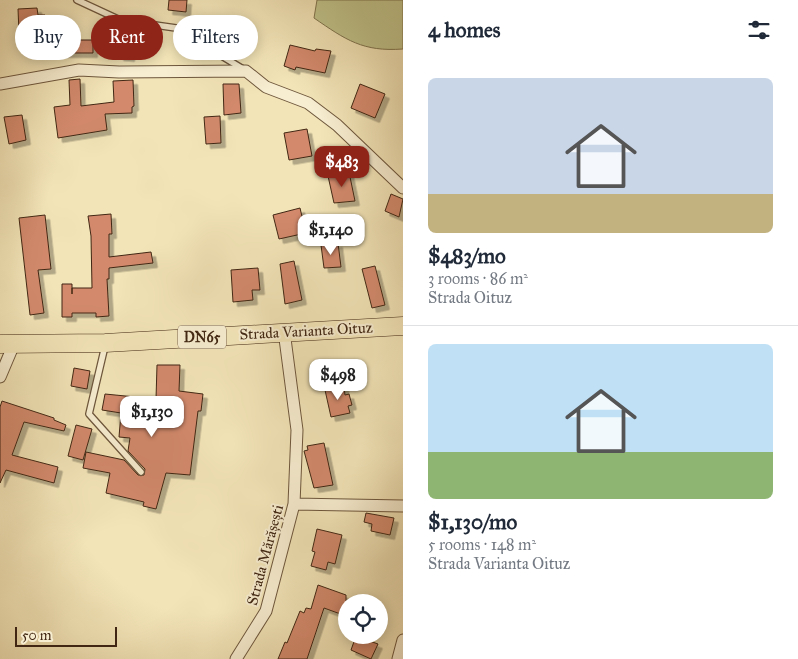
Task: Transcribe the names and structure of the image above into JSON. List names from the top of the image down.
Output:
{
  "streets": {
    "main road": ["Strada Varianta Oituz", "DN65"],
    "street": ["Strada Mărășești"]
  },
  "crossings": [
    ["Strada Varianta Oituz", "Strada Mărășești"]
  ],
  "scale_bar": "50 m",
  "page": {
    "heading": "4 homes",
    "chip": ["Buy", "Rent", "Filters"],
    "list": [
      {
        "name": "$483/mo",
        "note": "3 rooms · 86 m² · Strada Oituz"
      },
      {
        "name": "$1,130/mo",
        "note": "5 rooms · 148 m² · Strada Varianta Oituz"
      }
    ],
    "price": [
      "$483",
      "$1,140",
      "$498",
      "$1,130"
    ],
    "scale": "50 m"
  }
}
